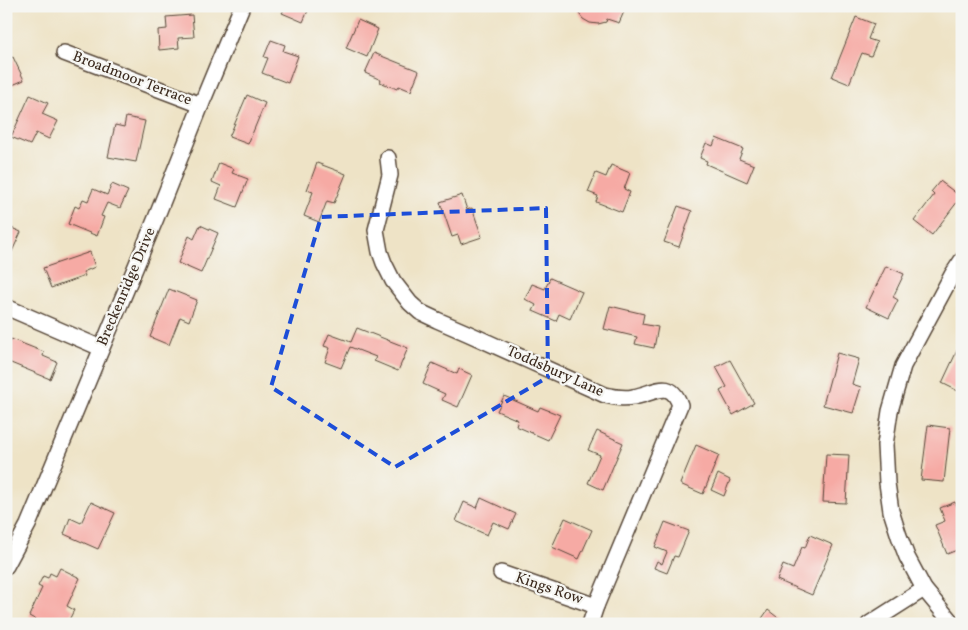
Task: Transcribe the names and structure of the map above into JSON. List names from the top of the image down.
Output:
{
  "streets": {
    "street": [
      "Broadmoor Terrace",
      "Breckenridge Drive",
      "Toddsbury Lane",
      "Kings Row"
    ]
  },
  "crossings": [
    ["Broadmoor Terrace", "Breckenridge Drive"],
    ["Toddsbury Lane", "Kings Row"]
  ]
}
